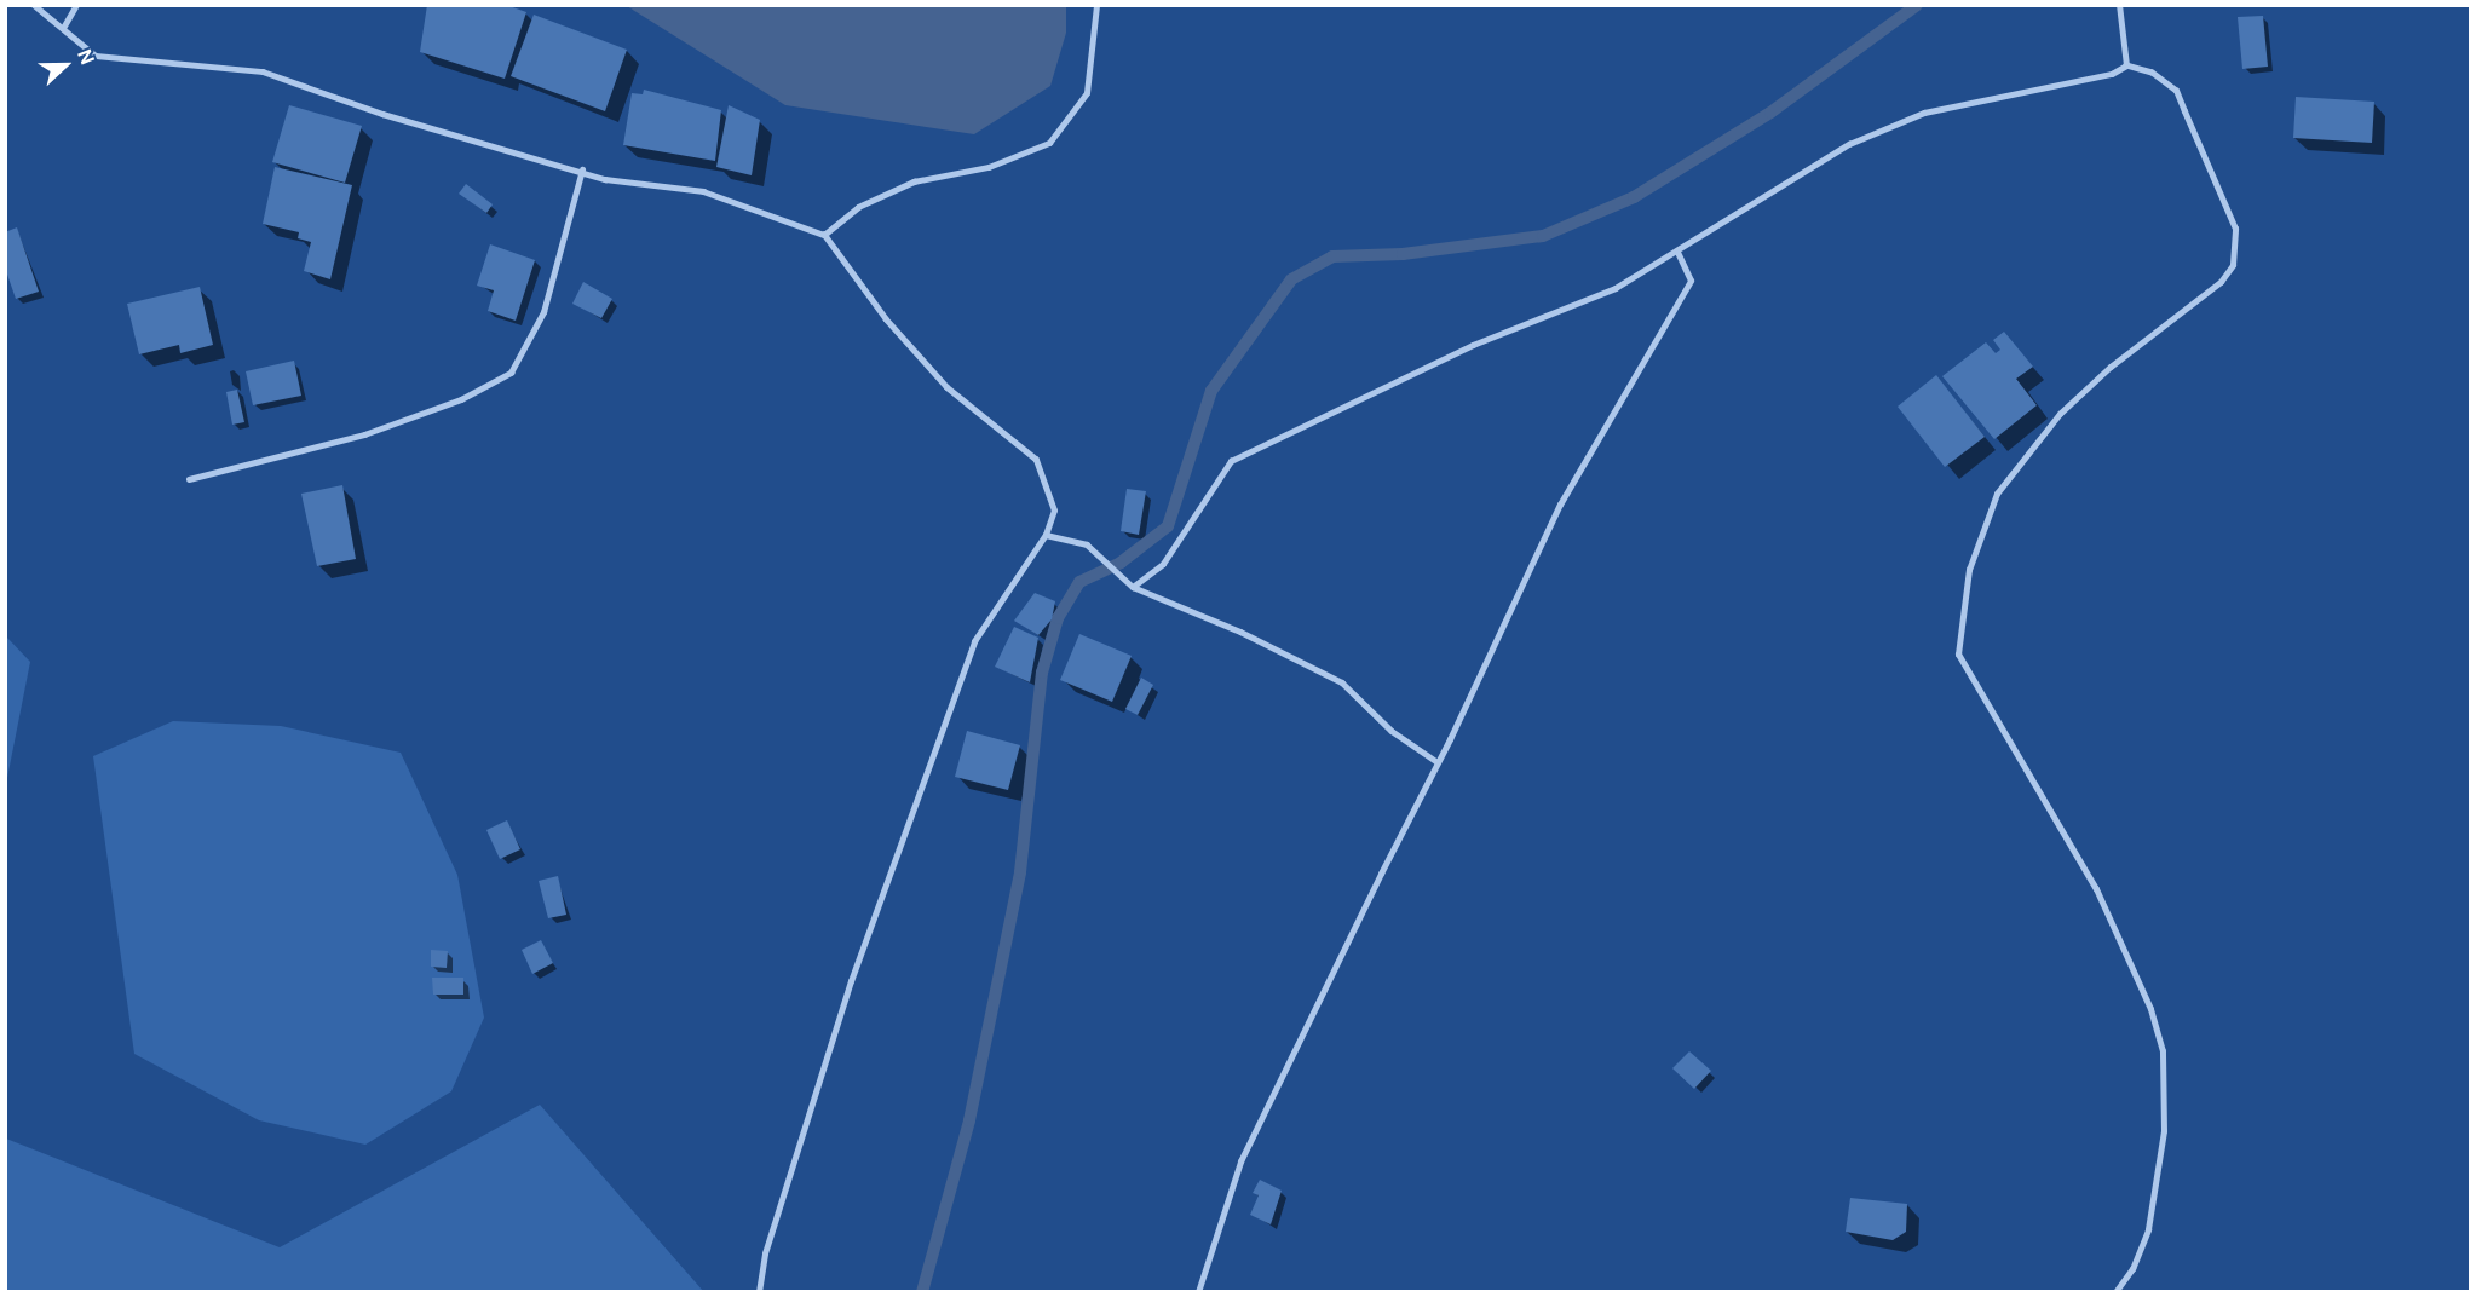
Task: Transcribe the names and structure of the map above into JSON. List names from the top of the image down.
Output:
{
  "north": "right"
}
